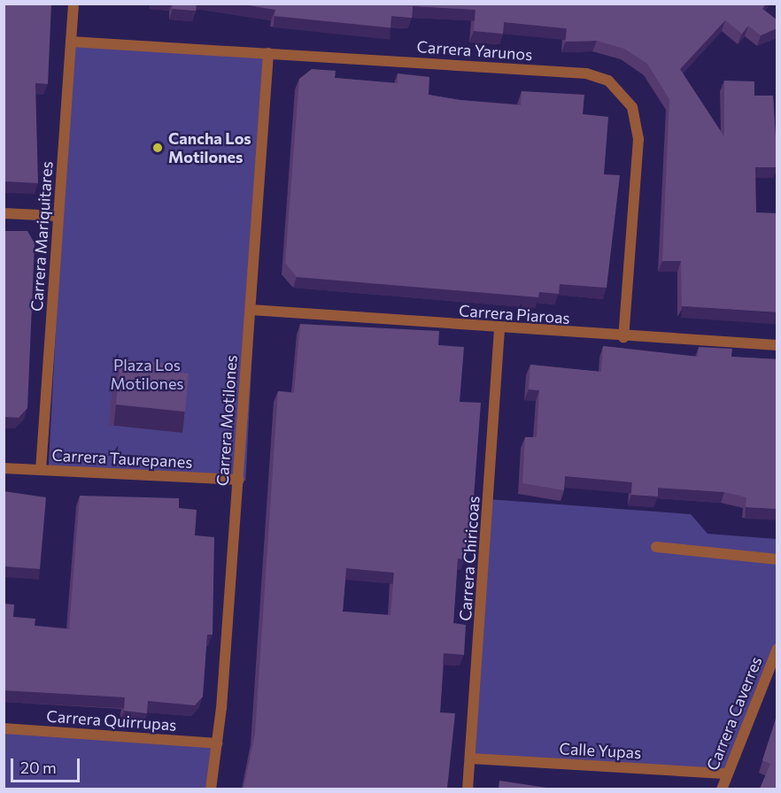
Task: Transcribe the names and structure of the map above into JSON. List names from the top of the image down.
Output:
{
  "streets": {
    "street": [
      "Carrera Yarunos",
      "Carrera Mariquitares",
      "Carrera Piaroas",
      "Carrera Motilones",
      "Carrera Taurepanes",
      "Carrera Chiricoas",
      "Carrera Caverres",
      "Carrera Quirrupas",
      "Calle Yupas"
    ]
  },
  "crossings": [
    ["Carrera Yarunos", "Carrera Mariquitares"],
    ["Carrera Yarunos", "Carrera Piaroas"],
    ["Carrera Yarunos", "Carrera Motilones"],
    ["Carrera Mariquitares", "Carrera Taurepanes"],
    ["Carrera Piaroas", "Carrera Motilones"],
    ["Carrera Piaroas", "Carrera Chiricoas"],
    ["Carrera Motilones", "Carrera Taurepanes"],
    ["Carrera Motilones", "Carrera Quirrupas"],
    ["Carrera Chiricoas", "Calle Yupas"],
    ["Carrera Caverres", "Calle Yupas"]
  ],
  "parks": ["Plaza Los Motilones"],
  "places": ["Cancha Los Motilones"],
  "scale_bar": "20 m"
}
